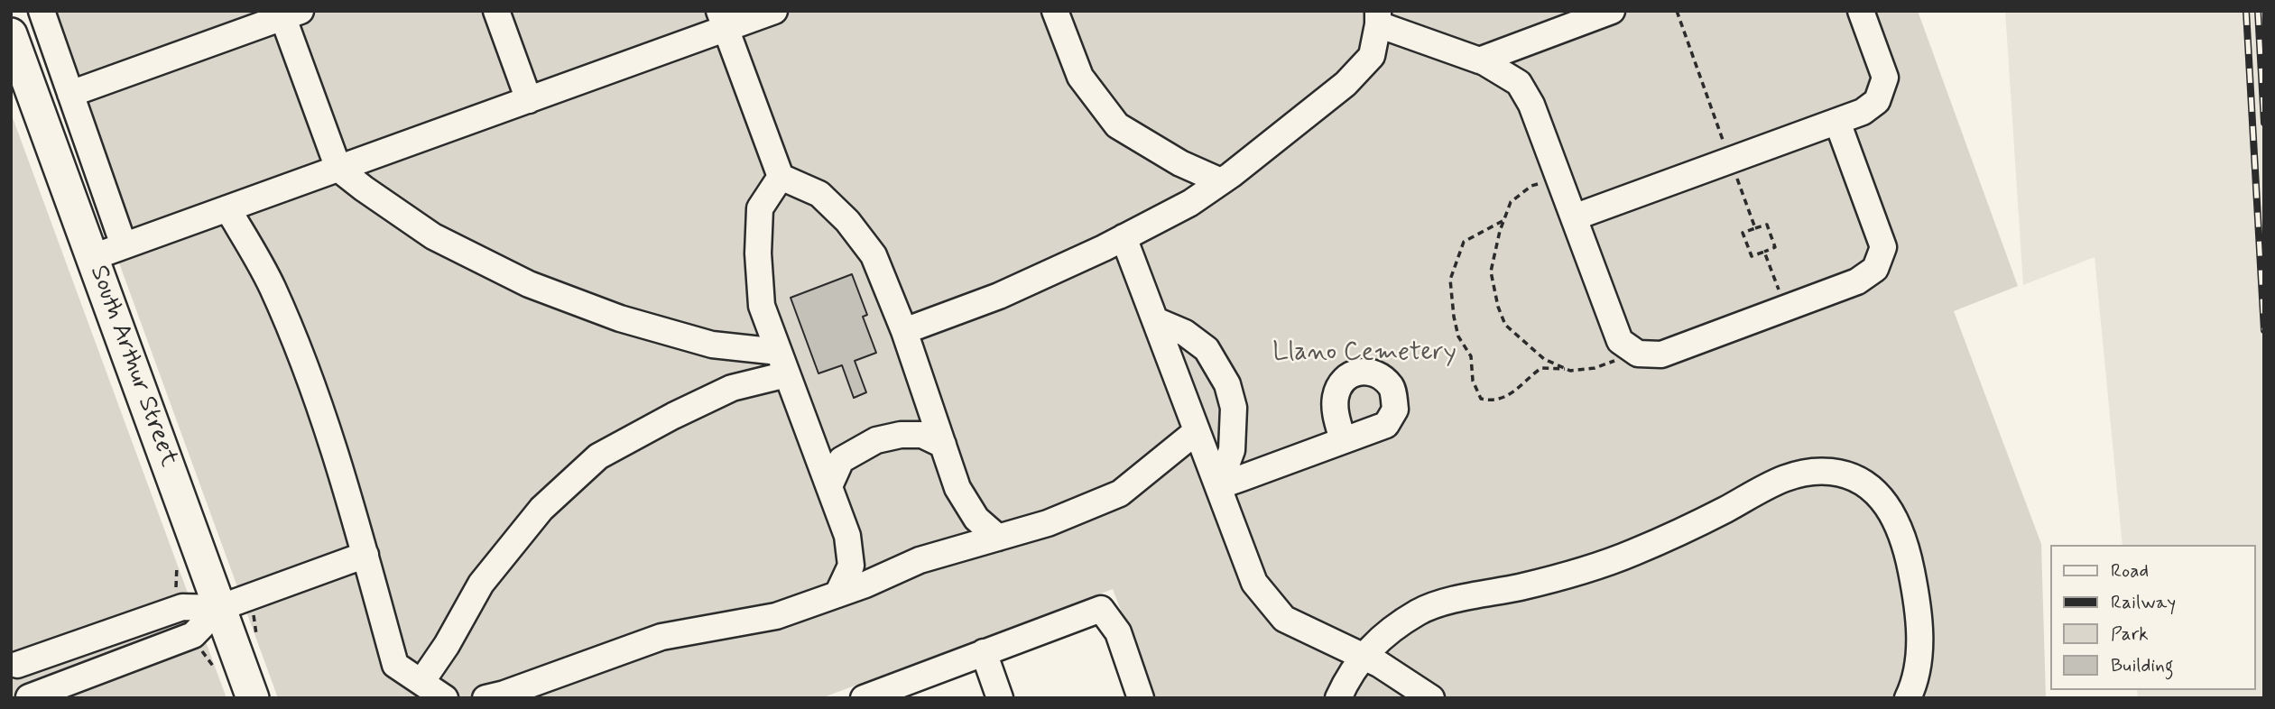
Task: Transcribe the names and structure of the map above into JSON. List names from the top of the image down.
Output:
{
  "streets": {
    "main road": ["South Arthur Street"]
  },
  "parks": ["Llano Cemetery"],
  "legend": [
    "Road",
    "Railway",
    "Park",
    "Building"
  ]
}
